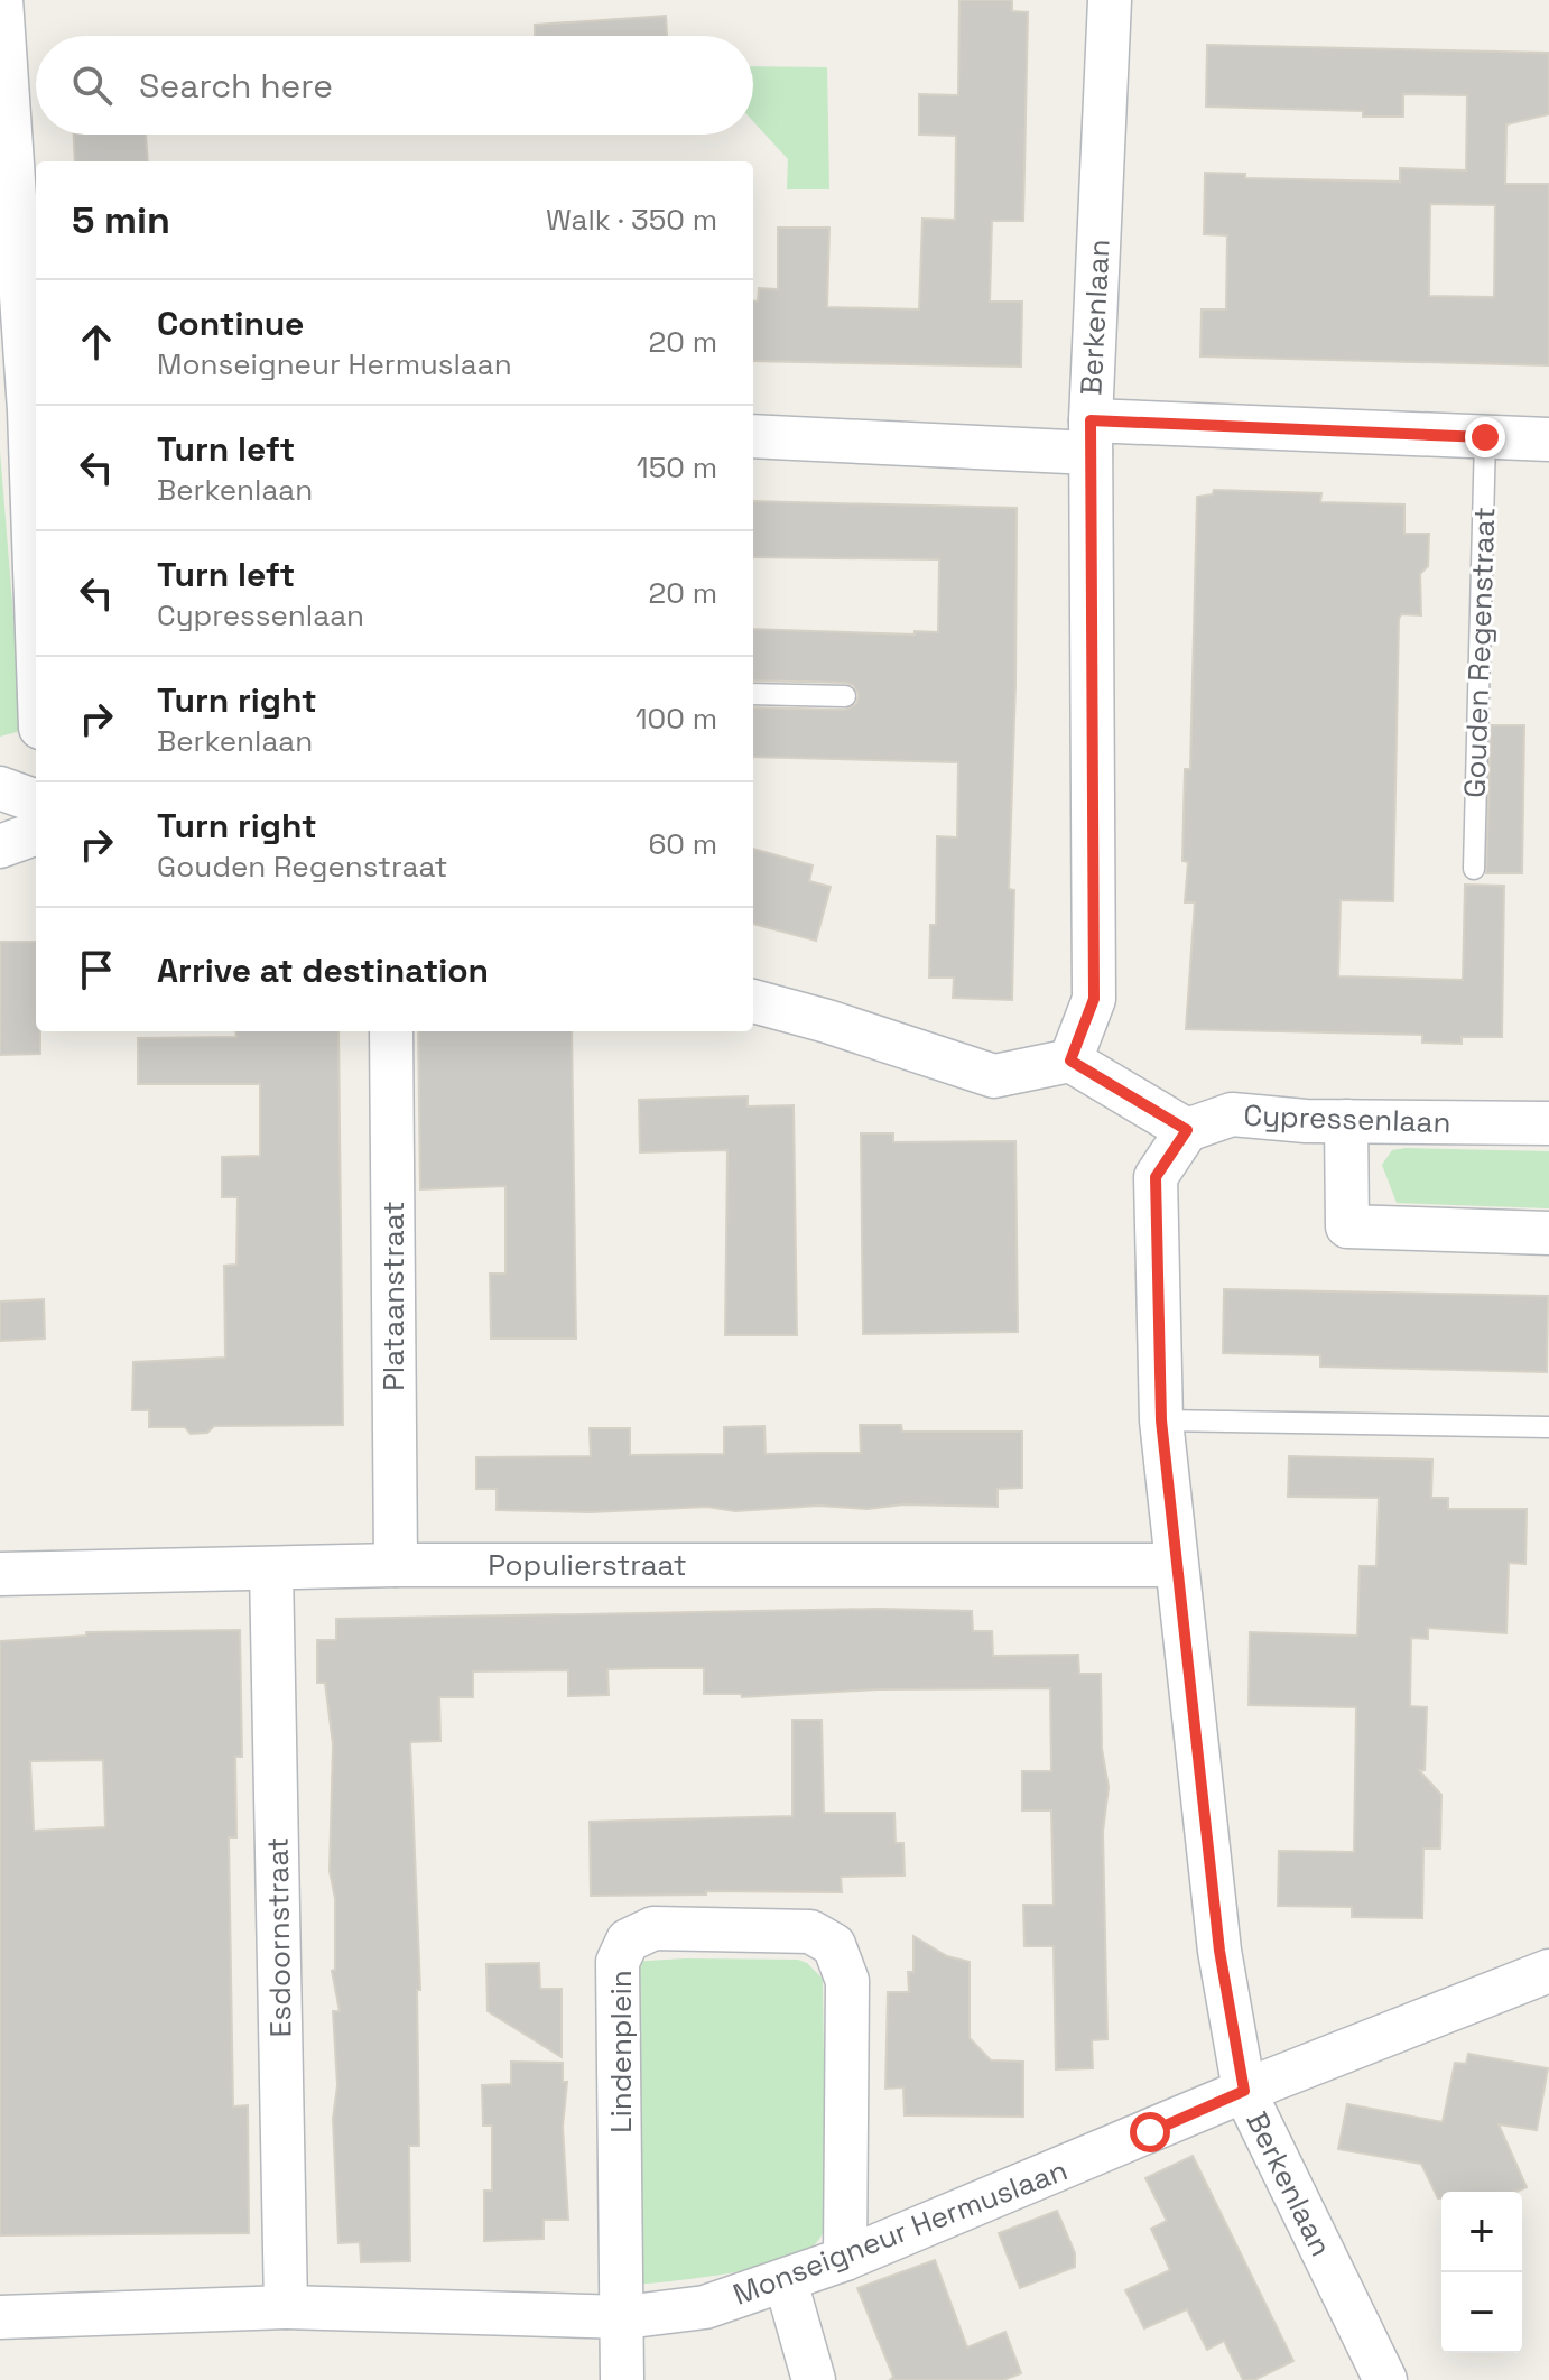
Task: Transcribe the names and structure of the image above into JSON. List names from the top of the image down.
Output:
{
  "streets": {
    "street": [
      "Berkenlaan",
      "Cypressenlaan",
      "Plataanstraat",
      "Populierstraat",
      "Esdoornstraat",
      "Lindenplein",
      "Monseigneur Hermuslaan"
    ],
    "lane": ["Gouden Regenstraat"]
  },
  "crossings": [
    ["Berkenlaan", "Cypressenlaan"],
    ["Berkenlaan", "Populierstraat"],
    ["Berkenlaan", "Monseigneur Hermuslaan"],
    ["Plataanstraat", "Populierstraat"],
    ["Populierstraat", "Esdoornstraat"],
    ["Esdoornstraat", "Monseigneur Hermuslaan"],
    ["Lindenplein", "Monseigneur Hermuslaan"]
  ],
  "page": {
    "search": "Search here",
    "heading": ["5 min", "Walk · 350 m"],
    "list": [
      ["Continue", "Monseigneur Hermuslaan", "20 m"],
      ["Turn left", "Berkenlaan", "150 m"],
      ["Turn left", "Cypressenlaan", "20 m"],
      ["Turn right", "Berkenlaan", "100 m"],
      ["Turn right", "Gouden Regenstraat", "60 m"],
      "Arrive at destination"
    ],
    "map_buttons": ["+", "−"]
  }
}
